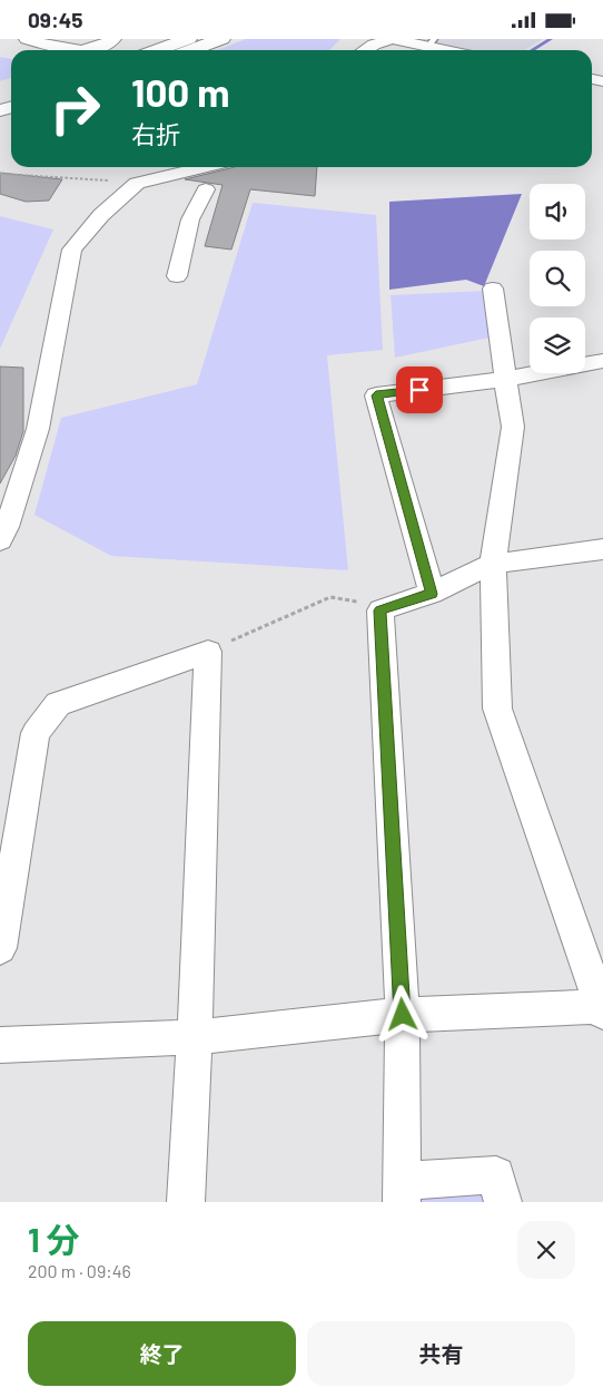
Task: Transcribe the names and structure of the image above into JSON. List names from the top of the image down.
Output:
{
  "page": {
    "status": "09:45",
    "turn": ["100 m", "右折"],
    "heading": ["1 分", "200 m · 09:46"],
    "buttons": ["終了", "共有"]
  }
}
